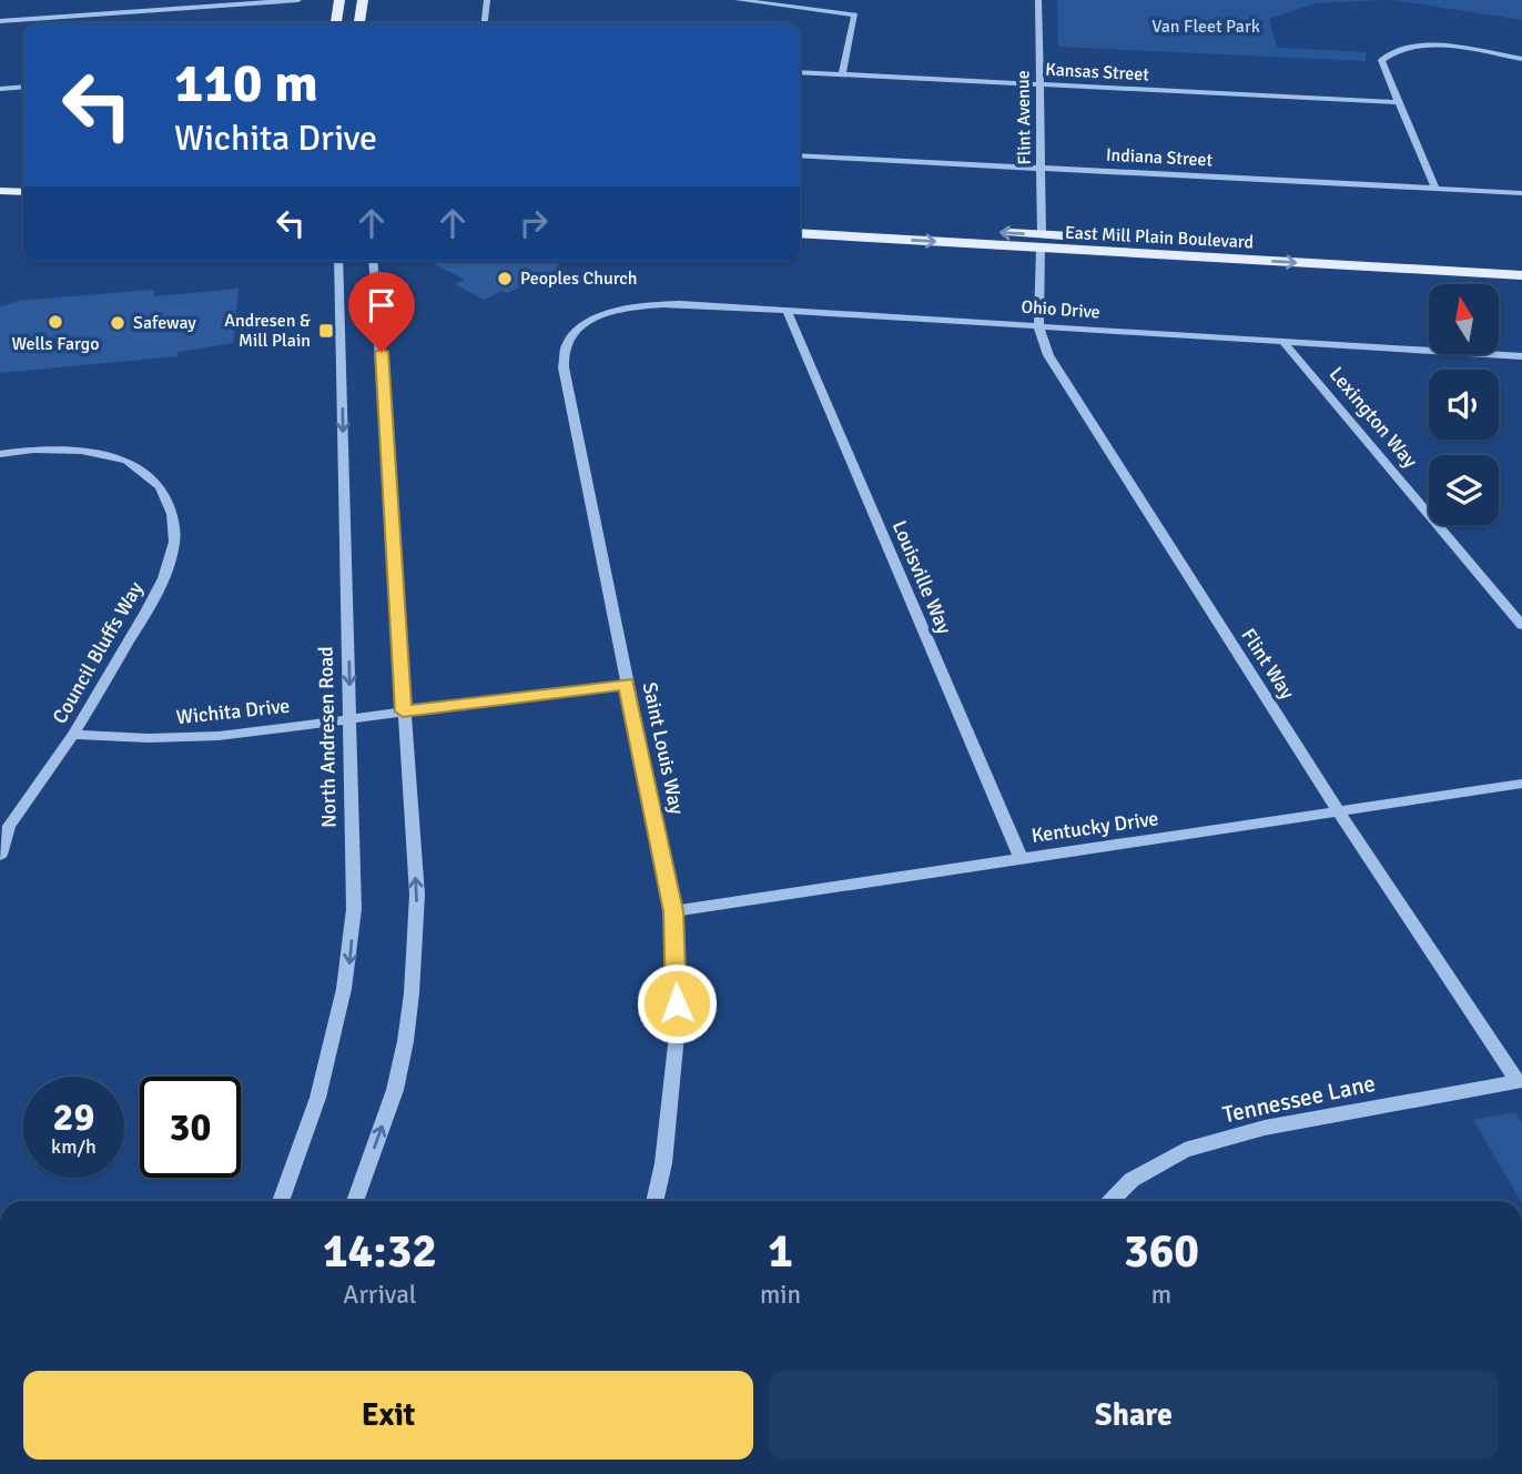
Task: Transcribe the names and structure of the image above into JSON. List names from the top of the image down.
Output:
{
  "streets": {
    "main road": ["East Mill Plain Boulevard"],
    "street": [
      "Kansas Street",
      "Flint Avenue",
      "Indiana Street",
      "Ohio Drive",
      "Lexington Way",
      "Louisville Way",
      "Council Bluffs Way",
      "Flint Way",
      "Wichita Drive",
      "North Andresen Road",
      "Saint Louis Way",
      "Kentucky Drive",
      "Tennessee Lane"
    ]
  },
  "crossings": [
    ["Kansas Street", "Flint Avenue"],
    ["Flint Avenue", "Indiana Street"],
    ["Flint Avenue", "East Mill Plain Boulevard"],
    ["Flint Avenue", "Flint Way"],
    ["East Mill Plain Boulevard", "Flint Way"],
    ["Ohio Drive", "Lexington Way"],
    ["Ohio Drive", "Louisville Way"],
    ["Ohio Drive", "Flint Way"],
    ["Ohio Drive", "Saint Louis Way"],
    ["Louisville Way", "Kentucky Drive"],
    ["Council Bluffs Way", "Wichita Drive"],
    ["Flint Way", "Kentucky Drive"],
    ["Flint Way", "Tennessee Lane"],
    ["Wichita Drive", "North Andresen Road"],
    ["Wichita Drive", "Saint Louis Way"],
    ["Saint Louis Way", "Kentucky Drive"]
  ],
  "parks": ["Van Fleet Park"],
  "places": {
    "other": ["Peoples Church", "Wells Fargo", "Safeway"],
    "transit": ["Andresen & Mill Plain"]
  },
  "north": "top",
  "page": {
    "turn": ["110 m", "Wichita Drive"],
    "speed": "29 km/h",
    "limit": "30",
    "eta": [
      "14:32",
      "Arrival",
      "1",
      "min",
      "360",
      "m"
    ],
    "buttons": ["Exit", "Share"]
  }
}
